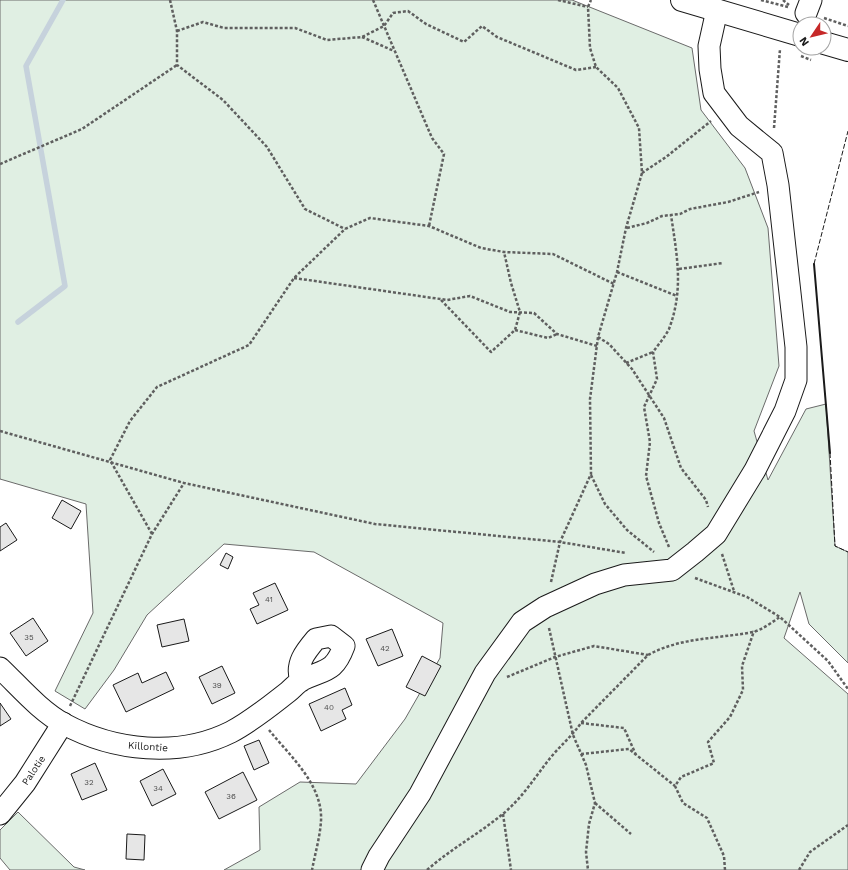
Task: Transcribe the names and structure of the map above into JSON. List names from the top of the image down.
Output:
{
  "streets": {
    "street": ["Killontie", "Palotie"]
  },
  "crossings": [
    ["Killontie", "Palotie"]
  ],
  "house_numbers": [
    "41",
    "35",
    "42",
    "39",
    "40",
    "32",
    "34",
    "36"
  ],
  "north": "bottom left"
}
